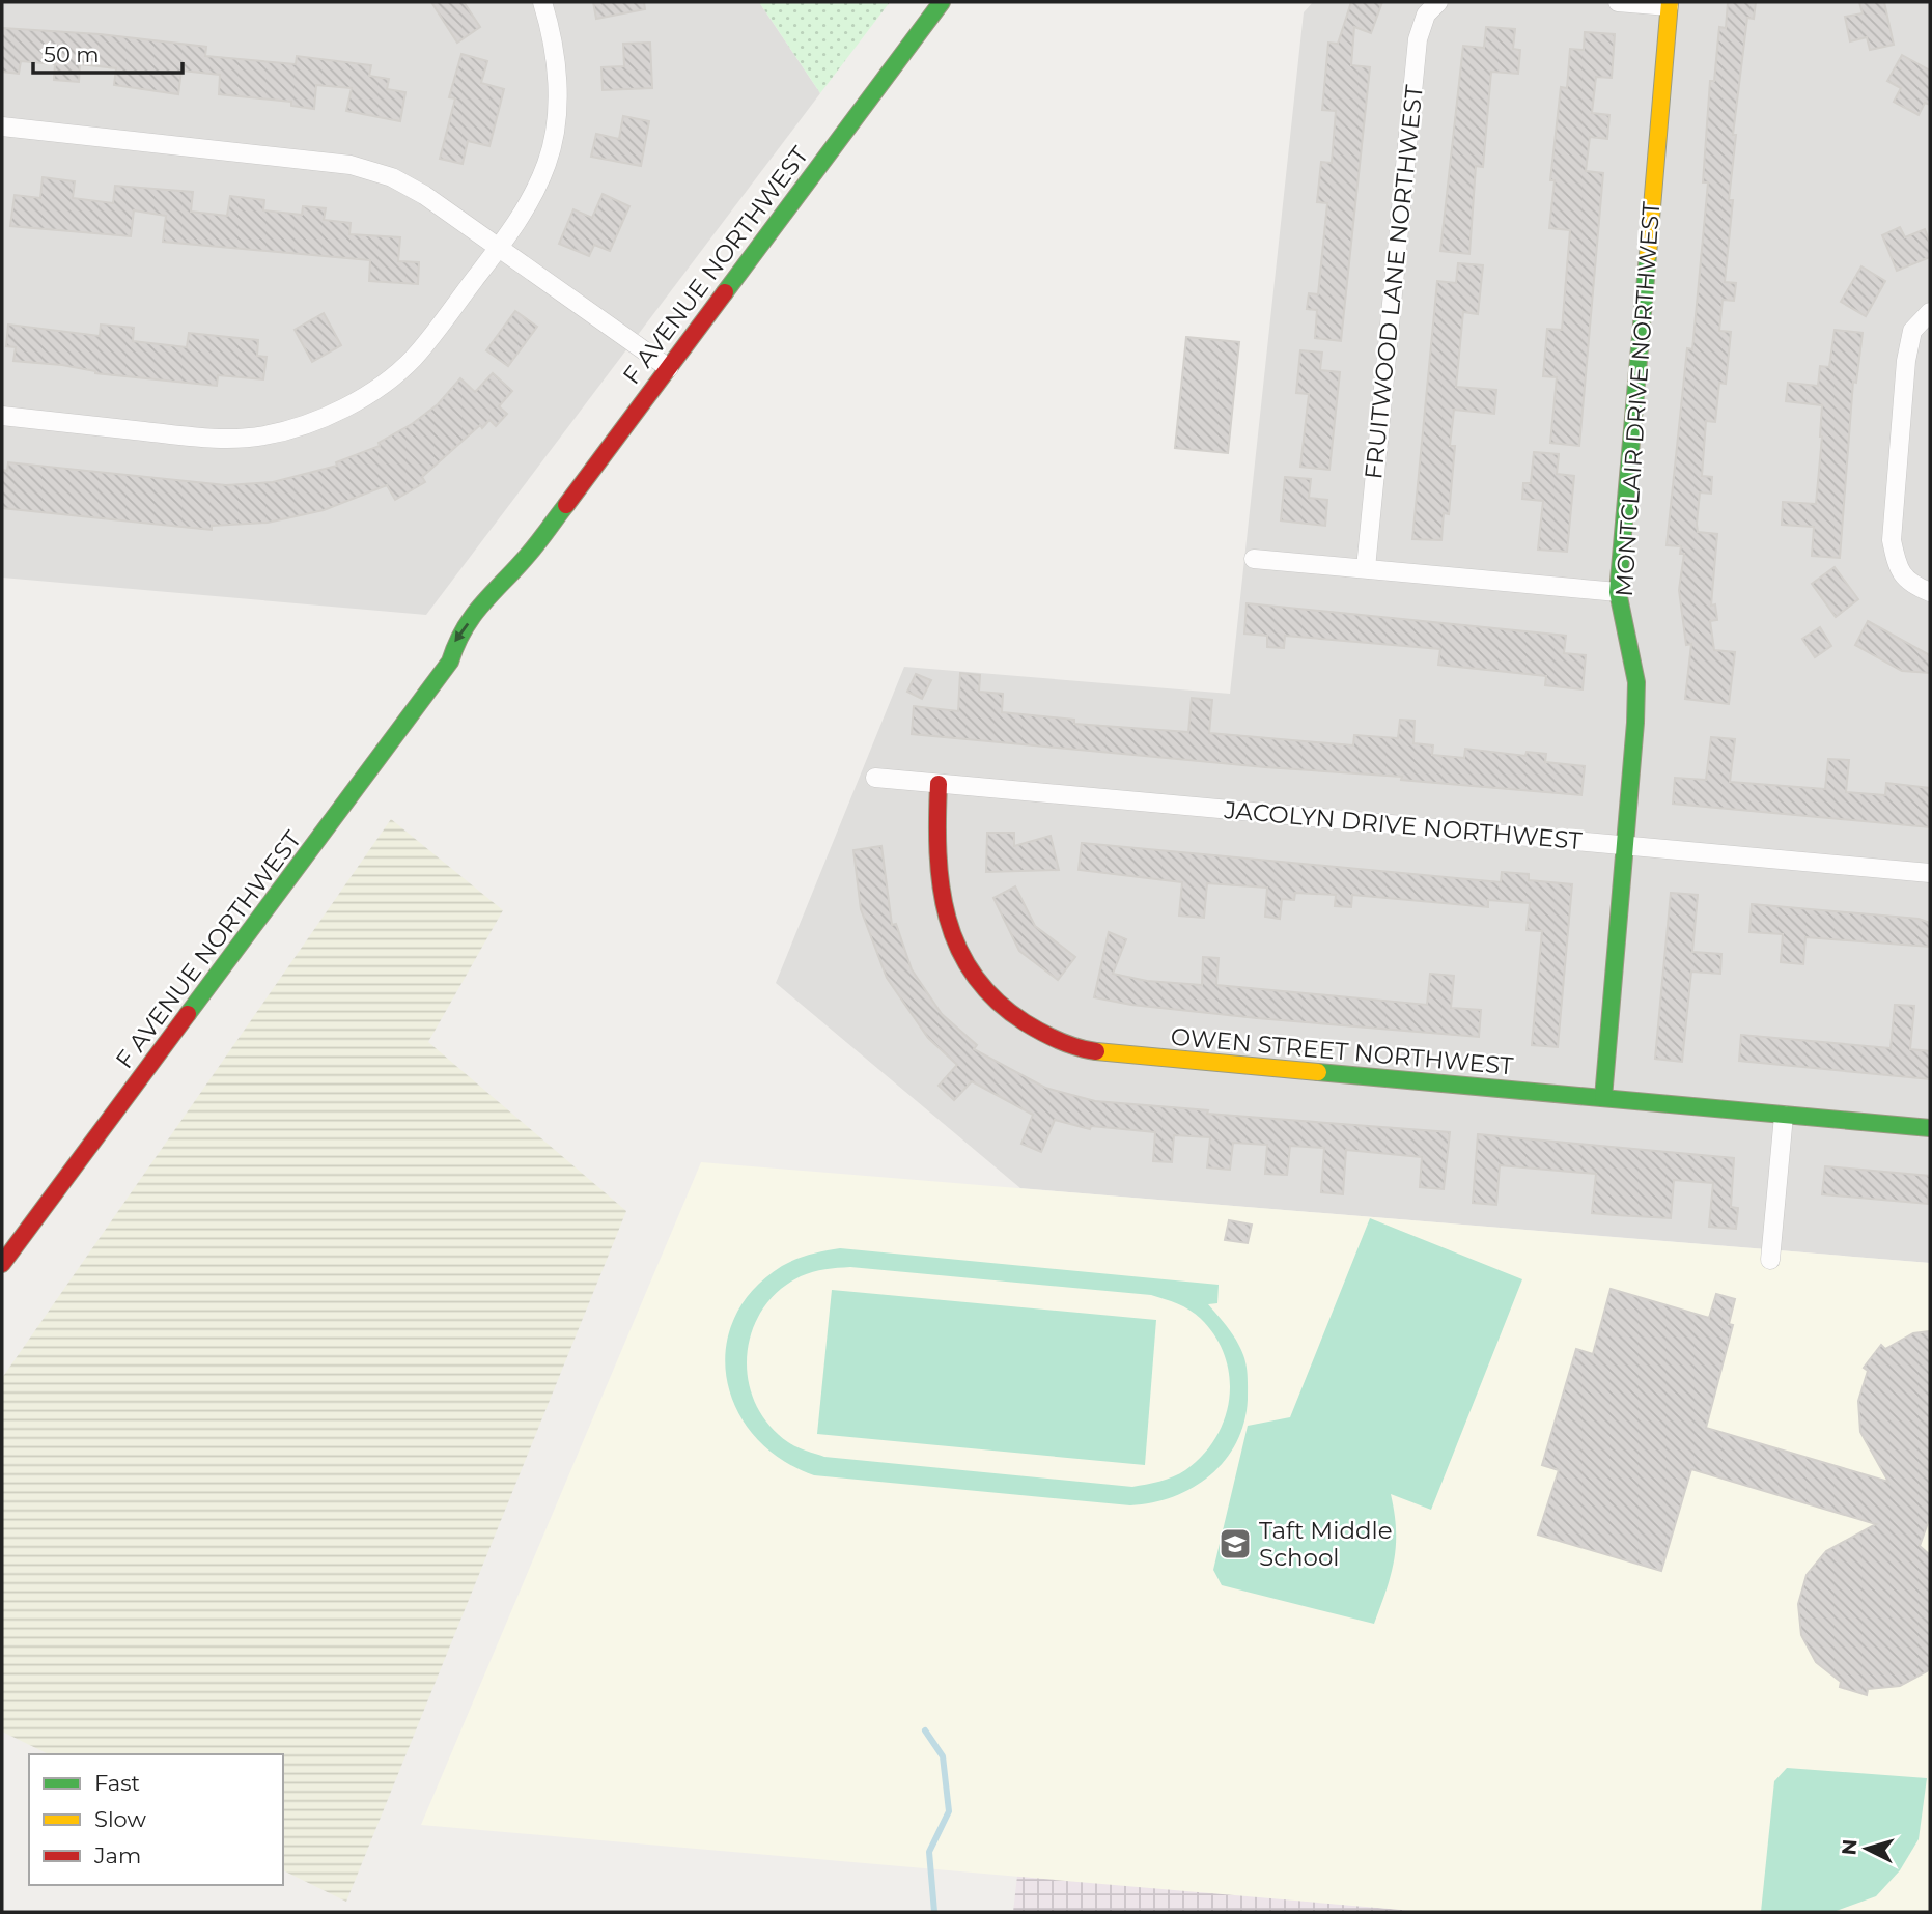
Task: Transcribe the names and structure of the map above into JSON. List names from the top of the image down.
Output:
{
  "streets": {
    "street": [
      "F AVENUE NORTHWEST",
      "FRUITWOOD LANE NORTHWEST",
      "MONTCLAIR DRIVE NORTHWEST",
      "JACOLYN DRIVE NORTHWEST",
      "OWEN STREET NORTHWEST"
    ]
  },
  "crossings": [
    ["MONTCLAIR DRIVE NORTHWEST", "JACOLYN DRIVE NORTHWEST"],
    ["MONTCLAIR DRIVE NORTHWEST", "OWEN STREET NORTHWEST"],
    ["JACOLYN DRIVE NORTHWEST", "OWEN STREET NORTHWEST"]
  ],
  "places": {
    "school or university": ["Taft Middle School"]
  },
  "legend": ["Fast", "Slow", "Jam"],
  "scale_bar": "50 m",
  "north": "left"
}
